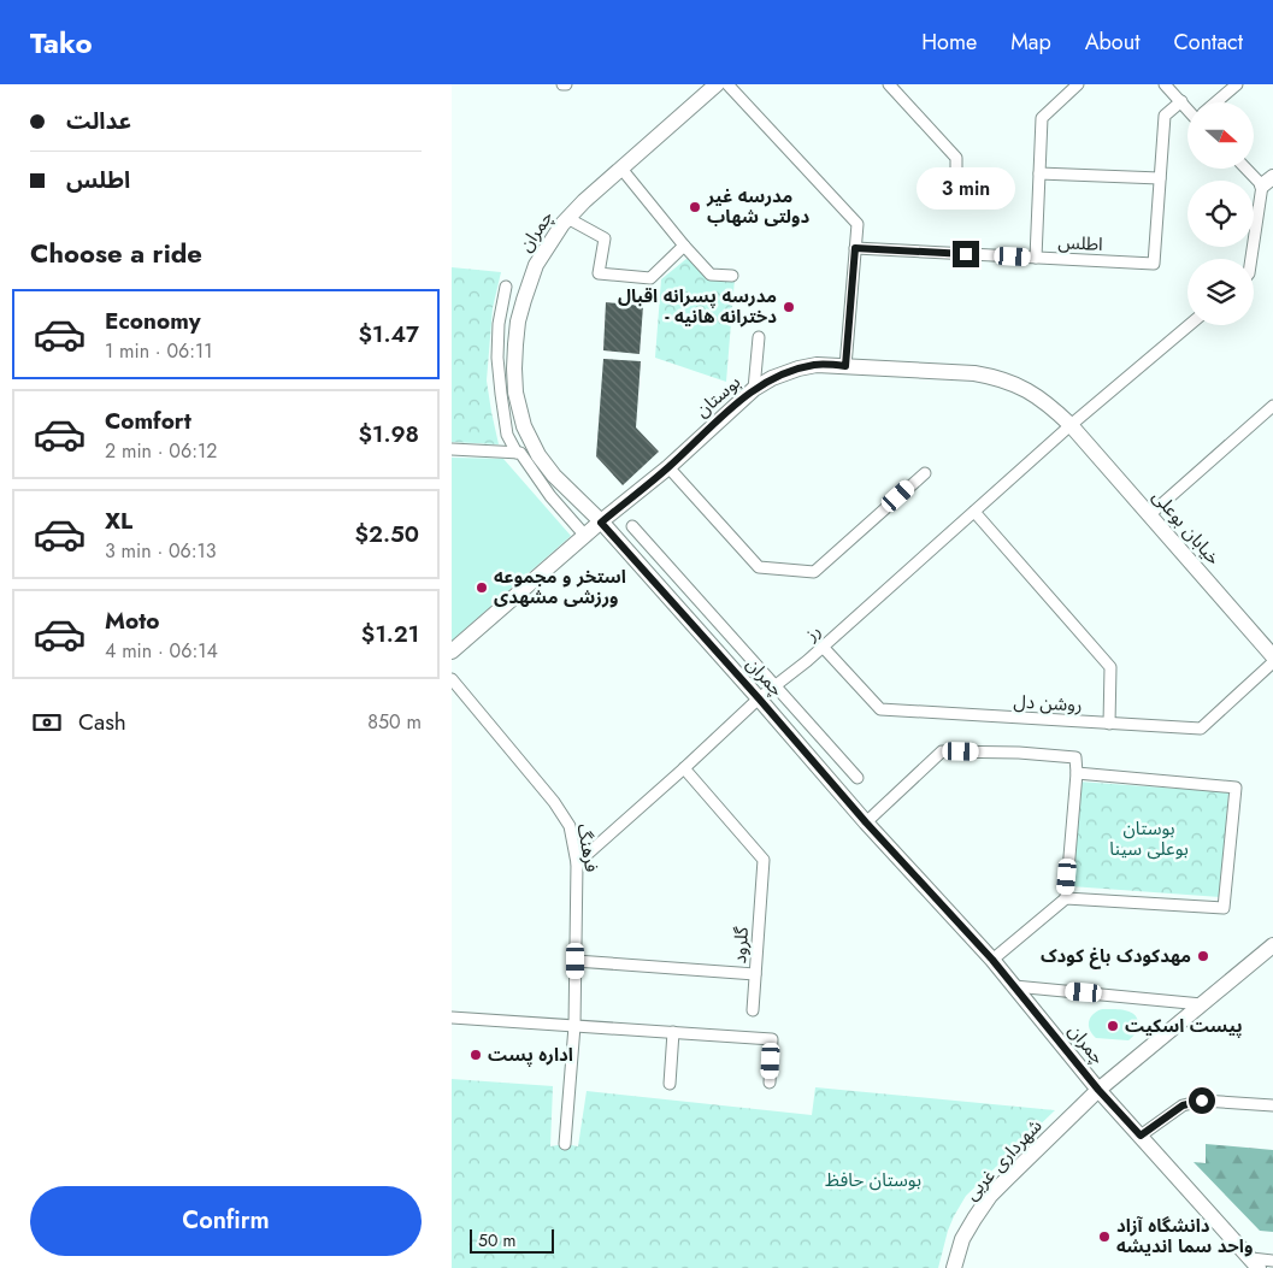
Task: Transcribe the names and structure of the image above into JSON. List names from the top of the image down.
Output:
{
  "streets": {
    "main road": [
      "چمران",
      "بوستان",
      "خیابان بوعلی",
      "شهرداری غربی"
    ],
    "street": [
      "اطلس",
      "رز",
      "روشن دل",
      "فرهنگ",
      "گلرود"
    ]
  },
  "crossings": [
    ["چمران", "بوستان"],
    ["چمران", "رز"],
    ["چمران", "شهرداری غربی"],
    ["بوستان", "خیابان بوعلی"],
    ["بوستان", "رز"],
    ["خیابان بوعلی", "رز"],
    ["رز", "روشن دل"],
    ["رز", "فرهنگ"],
    ["رز", "گلرود"],
    ["فرهنگ", "گلرود"]
  ],
  "parks": ["بوستان بوعلی سینا", "بوستان حافظ"],
  "places": [
    "مدرسه غیر دولتی شهاب",
    "مدرسه پسرانه اقبال - دخترانه هانیه",
    "استخر و مجموعه ورزشی مشهدی",
    "مهدکودک باغ کودک",
    "پیست اسکیت",
    "اداره پست",
    "دانشگاه آزاد واحد سما اندیشه"
  ],
  "scale_bar": "50 m",
  "north": "right",
  "page": {
    "header": "Tako",
    "nav": [
      "Home",
      "Map",
      "About",
      "Contact"
    ],
    "banner": ["عدالت", "اطلس"],
    "bubble": "3 min",
    "heading": "Choose a ride",
    "list": [
      {
        "name": "Economy",
        "note": "1 min · 06:11",
        "value": "$1.47"
      },
      {
        "name": "Comfort",
        "note": "2 min · 06:12",
        "value": "$1.98"
      },
      {
        "name": "XL",
        "note": "3 min · 06:13",
        "value": "$2.50"
      },
      {
        "name": "Moto",
        "note": "4 min · 06:14",
        "value": "$1.21"
      }
    ],
    "pay": ["Cash", "850 m"],
    "buttons": "Confirm",
    "scale": "50 m"
  }
}
